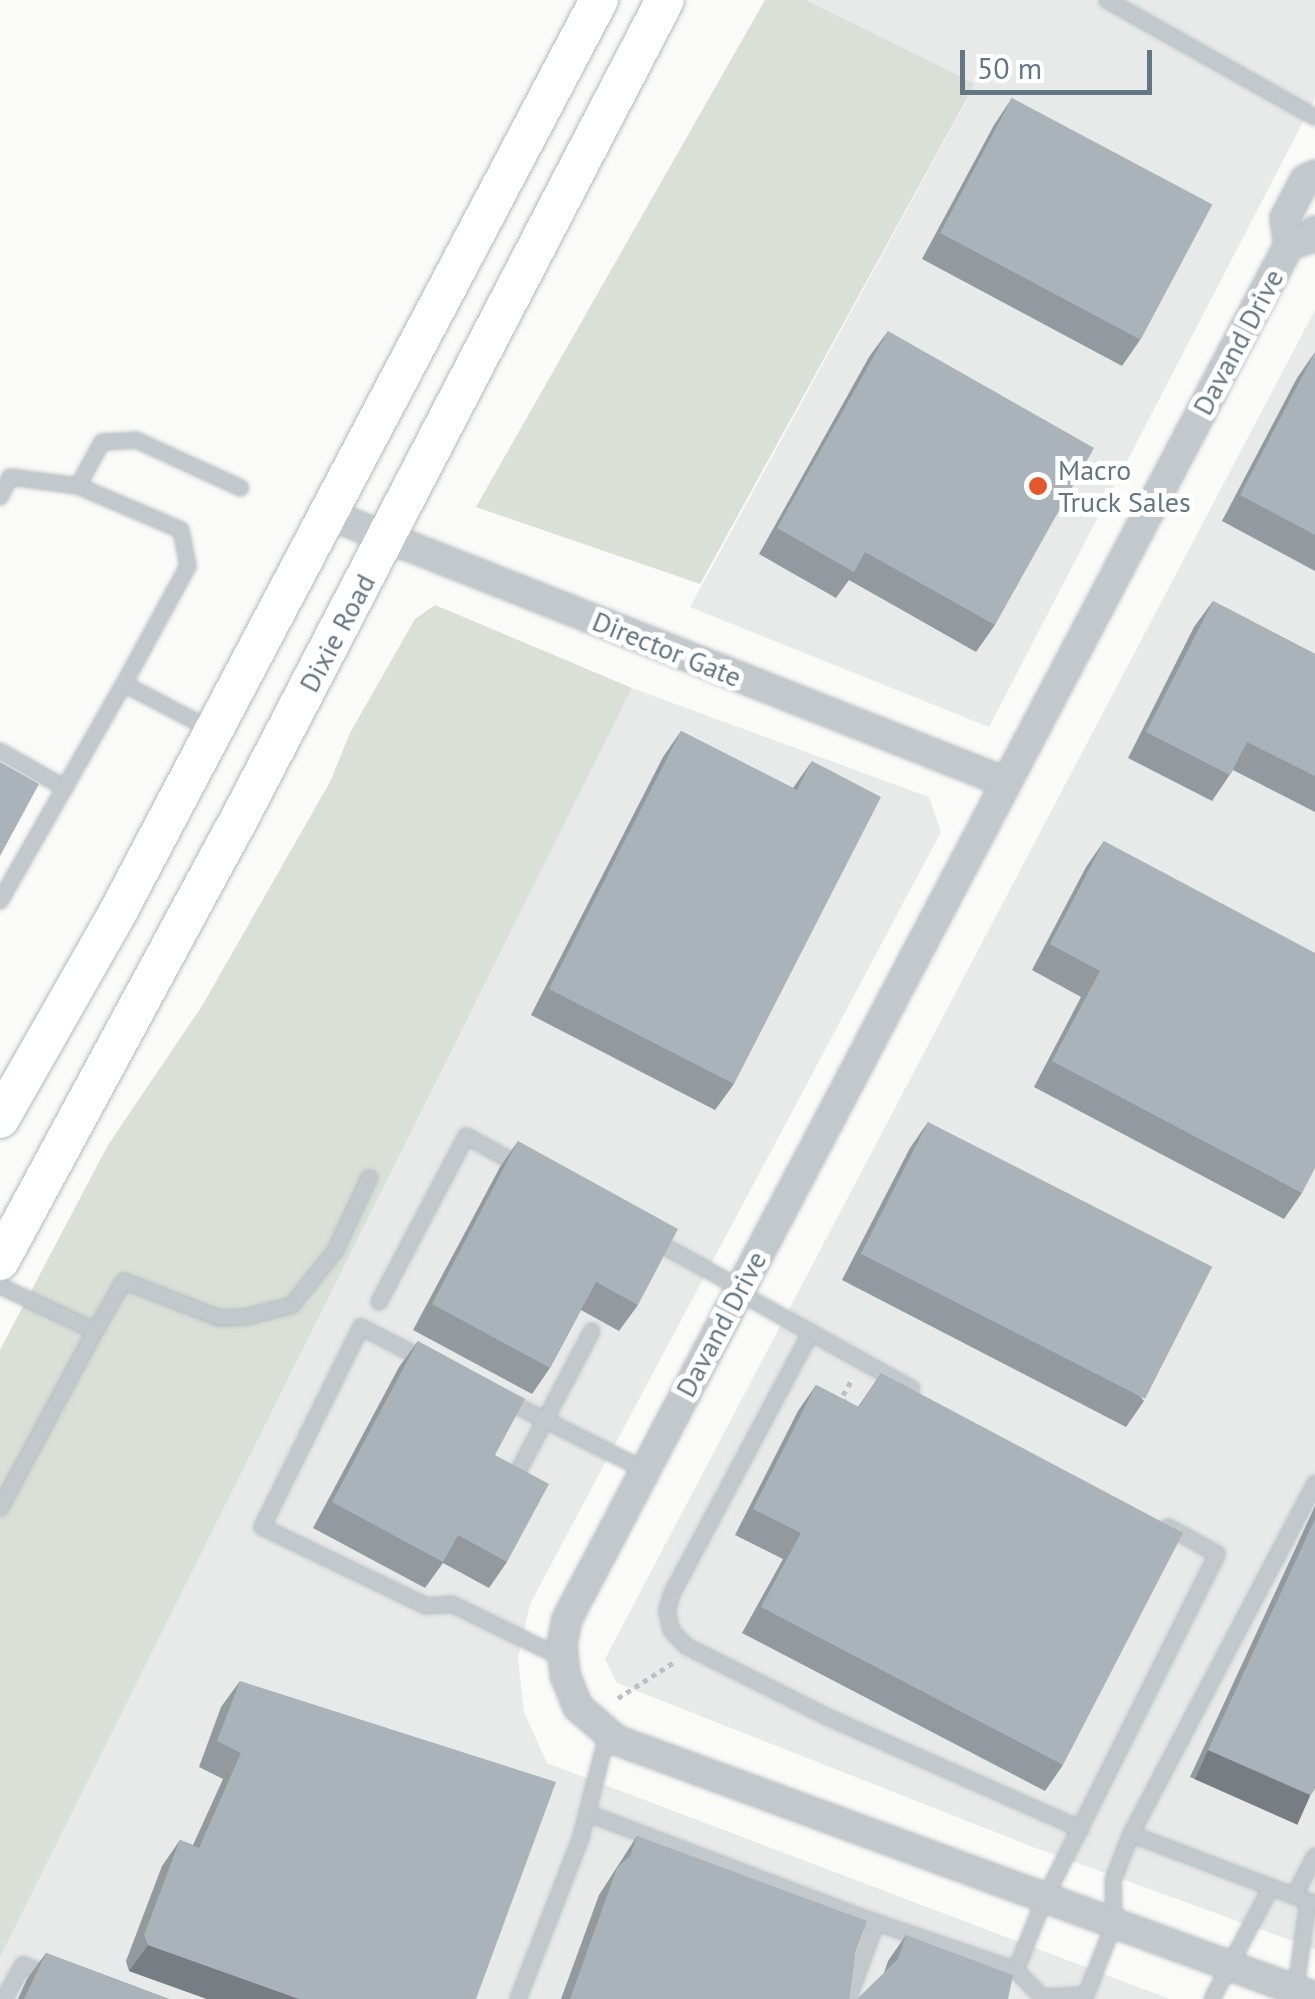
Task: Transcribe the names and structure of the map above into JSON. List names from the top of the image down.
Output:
{
  "streets": {
    "main road": ["Dixie Road"],
    "street": ["Davand Drive", "Director Gate"]
  },
  "crossings": [
    ["Davand Drive", "Director Gate"],
    ["Dixie Road", "Director Gate"]
  ],
  "places": ["Macro Truck Sales"],
  "scale_bar": "50 m"
}
